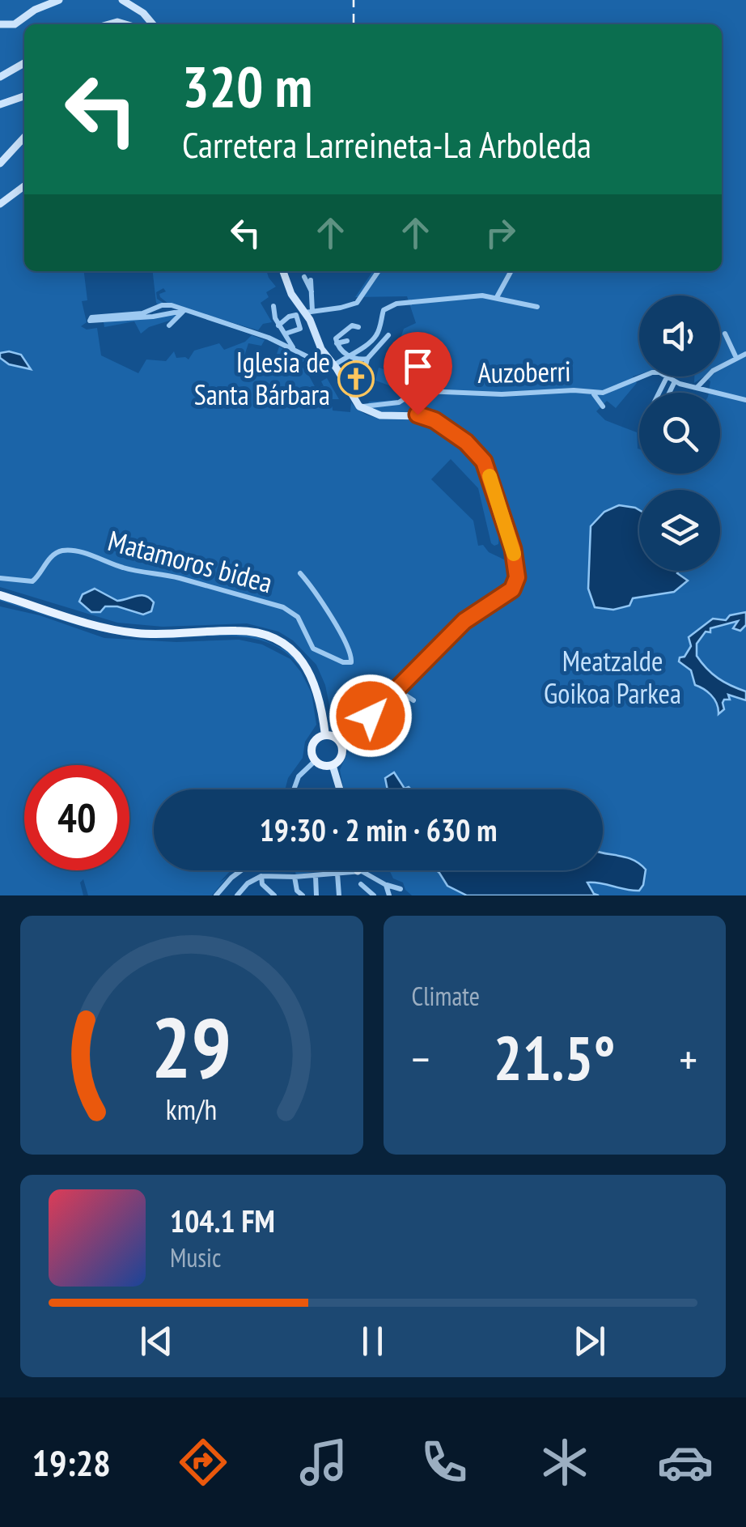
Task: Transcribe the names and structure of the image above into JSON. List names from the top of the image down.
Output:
{
  "streets": {
    "street": ["Auzoberri", "Matamoros bidea"]
  },
  "parks": ["Meatzalde Goikoa Parkea"],
  "places": {
    "church": ["Iglesia de Santa Bárbara"]
  },
  "page": {
    "turn": ["320 m", "Carretera Larreineta-La Arboleda"],
    "limit": "40",
    "trip": "19:30 · 2 min · 630 m",
    "tile": "Climate",
    "heat": ["−", "21.5°", "+"],
    "song": ["104.1 FM", "Music"],
    "tabs": "19:28",
    "gauge": ["29", "km/h"]
  }
}
